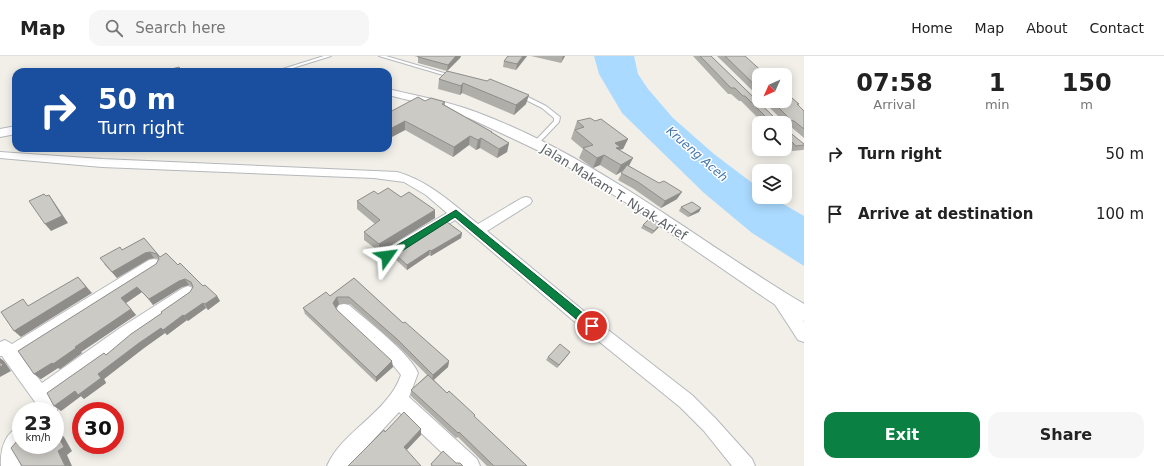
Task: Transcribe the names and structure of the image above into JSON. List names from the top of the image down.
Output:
{
  "streets": {
    "street": ["Jalan Makam T. Nyak Arief"]
  },
  "water": ["Krueng Aceh"],
  "north": "bottom left",
  "page": {
    "header": "Map",
    "search": "Search here",
    "nav": [
      "Home",
      "Map",
      "About",
      "Contact"
    ],
    "eta": [
      "07:58",
      "Arrival",
      "1",
      "min",
      "150",
      "m"
    ],
    "turn": ["50 m", "Turn right"],
    "list": [
      {
        "name": "Turn right",
        "value": "50 m"
      },
      {
        "name": "Arrive at destination",
        "value": "100 m"
      }
    ],
    "speed": "23 km/h",
    "limit": "30",
    "buttons": ["Exit", "Share"]
  }
}
